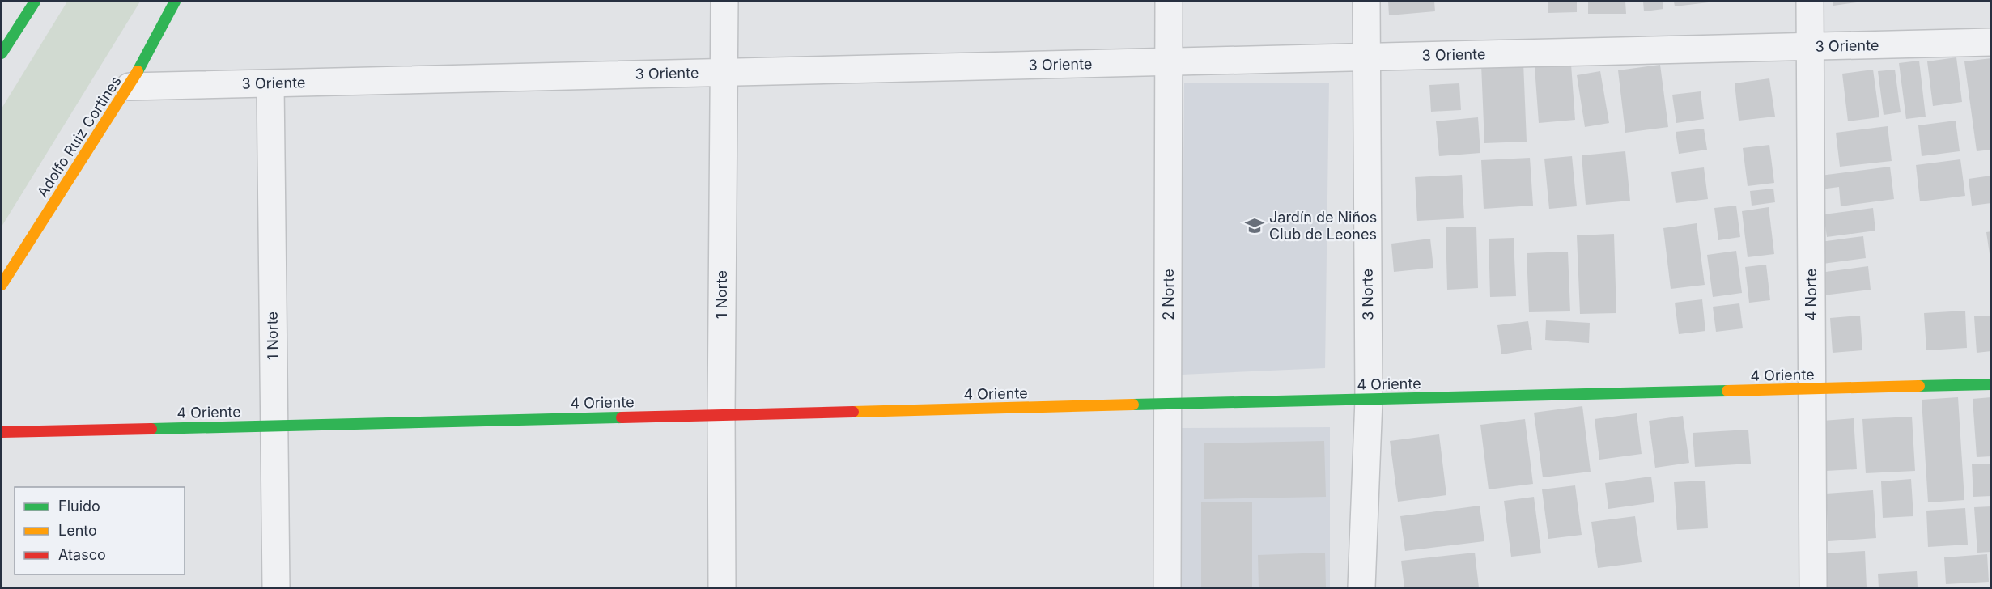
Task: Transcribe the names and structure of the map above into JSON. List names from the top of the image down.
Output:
{
  "streets": {
    "street": [
      "3 Oriente",
      "Adolfo Ruiz Cortines",
      "1 Norte",
      "2 Norte",
      "3 Norte",
      "4 Norte",
      "4 Oriente"
    ]
  },
  "crossings": [
    ["3 Oriente", "Adolfo Ruiz Cortines"],
    ["3 Oriente", "1 Norte"],
    ["3 Oriente", "2 Norte"],
    ["3 Oriente", "3 Norte"],
    ["3 Oriente", "4 Norte"],
    ["1 Norte", "4 Oriente"],
    ["2 Norte", "4 Oriente"],
    ["3 Norte", "4 Oriente"],
    ["4 Norte", "4 Oriente"]
  ],
  "places": {
    "school or university": ["Jardín de Niños Club de Leones"]
  },
  "legend": ["Fluido", "Lento", "Atasco"]
}
